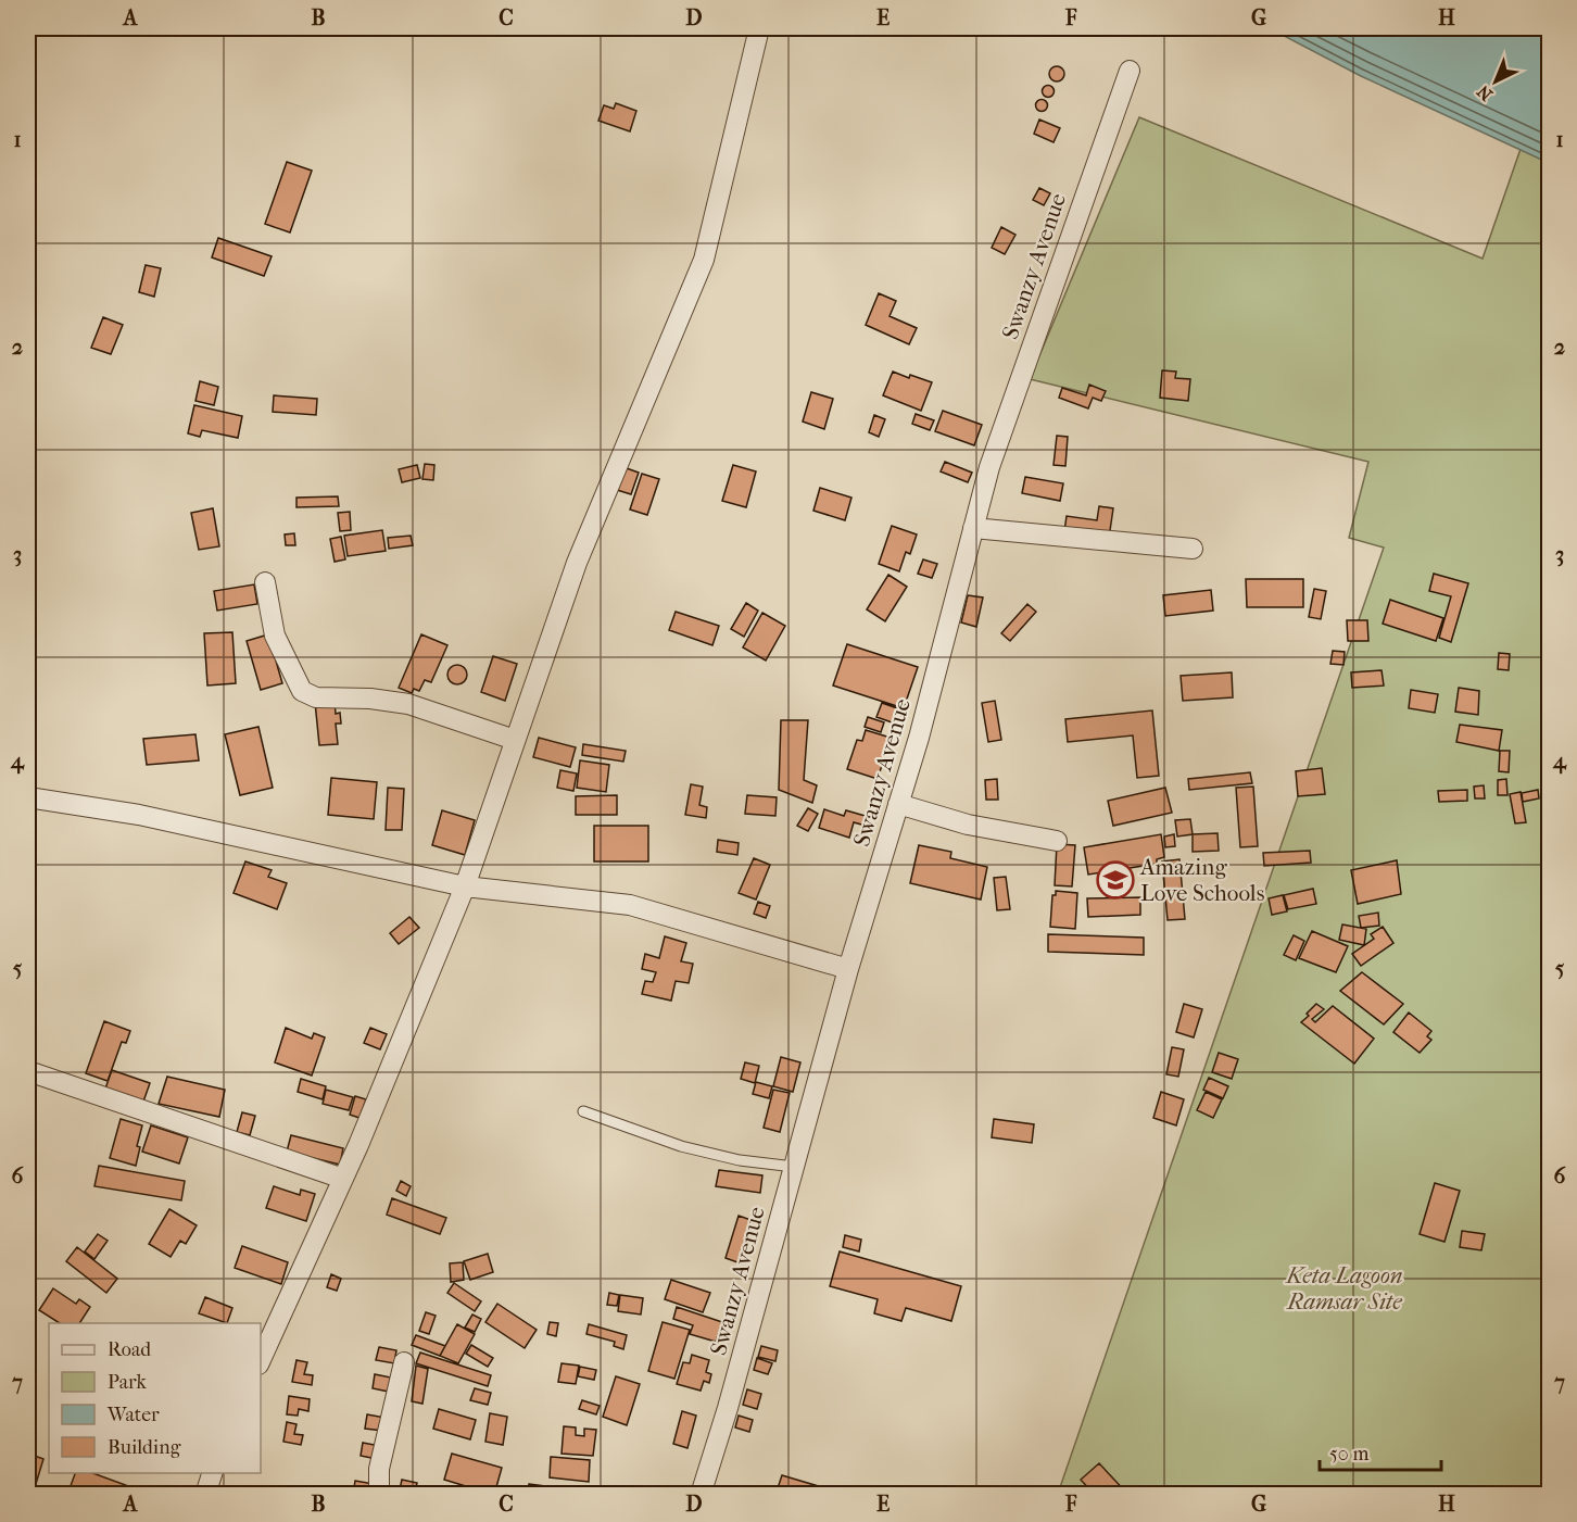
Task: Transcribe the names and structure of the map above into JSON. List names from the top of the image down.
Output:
{
  "streets": {
    "street": ["Swanzy Avenue"]
  },
  "parks": ["Keta Lagoon Ramsar Site"],
  "places": {
    "school or university": ["Amazing Love Schools"]
  },
  "legend": [
    "Road",
    "Park",
    "Water",
    "Building"
  ],
  "scale_bar": "50 m",
  "north": "bottom left",
  "grid": {
    "columns": [
      "A",
      "B",
      "C",
      "D",
      "E",
      "F",
      "G",
      "H"
    ],
    "rows": [
      "1",
      "2",
      "3",
      "4",
      "5",
      "6",
      "7"
    ]
  }
}
